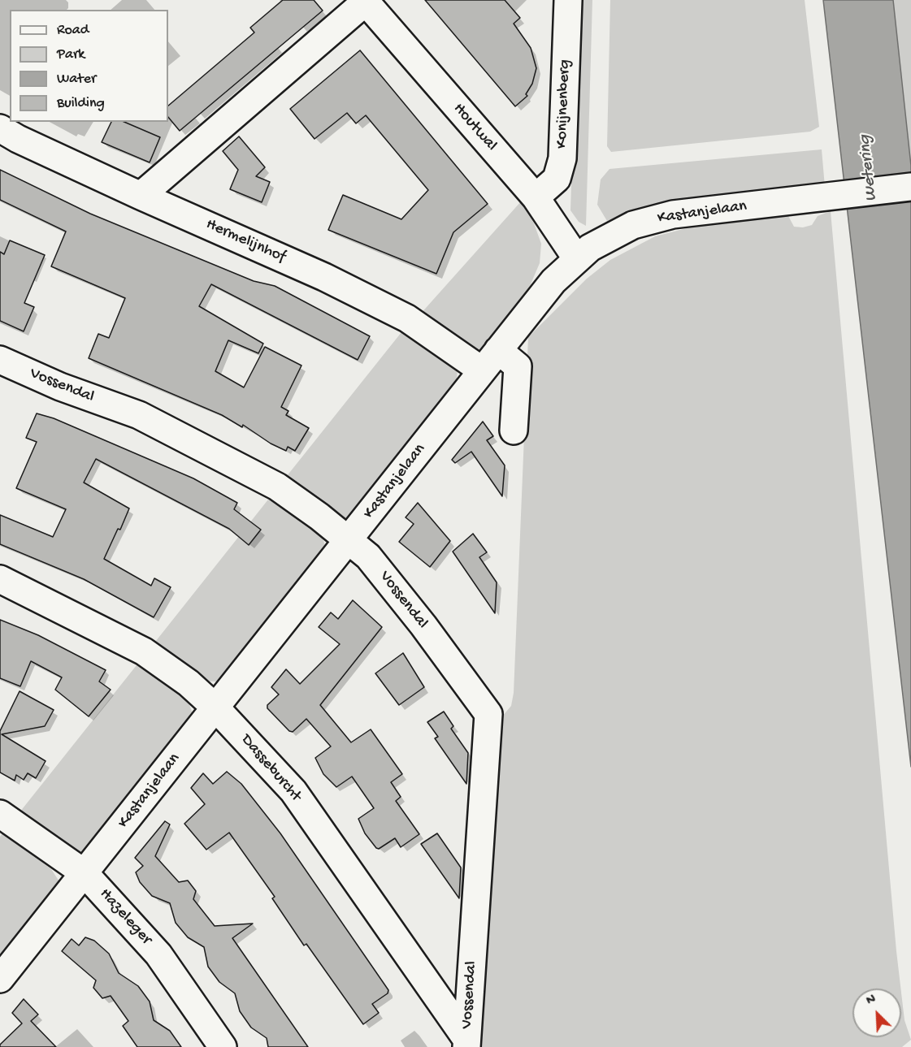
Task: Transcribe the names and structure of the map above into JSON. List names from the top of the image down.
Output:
{
  "streets": {
    "street": [
      "Konijnenberg",
      "Houtwal",
      "Kastanjelaan",
      "Hermelijnhof",
      "Vossendal",
      "Dasseburcht",
      "Hazeleger"
    ]
  },
  "crossings": [
    ["Konijnenberg", "Houtwal"],
    ["Houtwal", "Kastanjelaan"],
    ["Houtwal", "Hermelijnhof"],
    ["Kastanjelaan", "Hermelijnhof"],
    ["Kastanjelaan", "Vossendal"],
    ["Kastanjelaan", "Dasseburcht"],
    ["Kastanjelaan", "Hazeleger"],
    ["Vossendal", "Dasseburcht"]
  ],
  "water": ["Wetering"],
  "legend": [
    "Road",
    "Park",
    "Water",
    "Building"
  ],
  "north": "top left"
}
